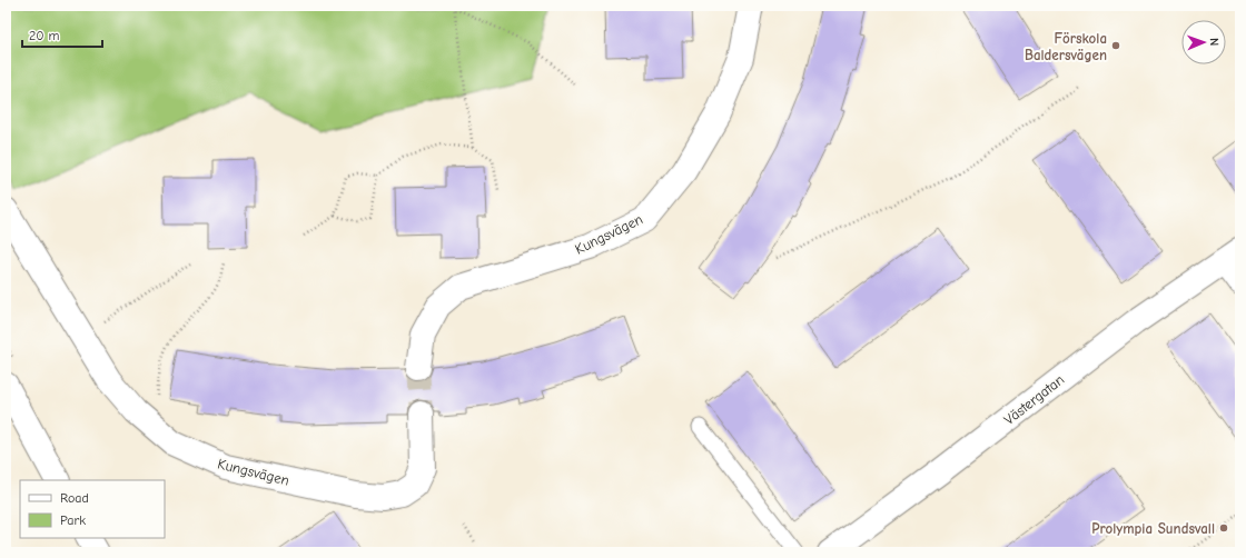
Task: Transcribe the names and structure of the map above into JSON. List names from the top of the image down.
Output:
{
  "streets": {
    "street": ["Kungsvägen", "Västergatan"]
  },
  "places": ["Förskola Baldersvägen", "Prolympia Sundsvall"],
  "legend": ["Road", "Park"],
  "scale_bar": "20 m",
  "north": "right"
}
